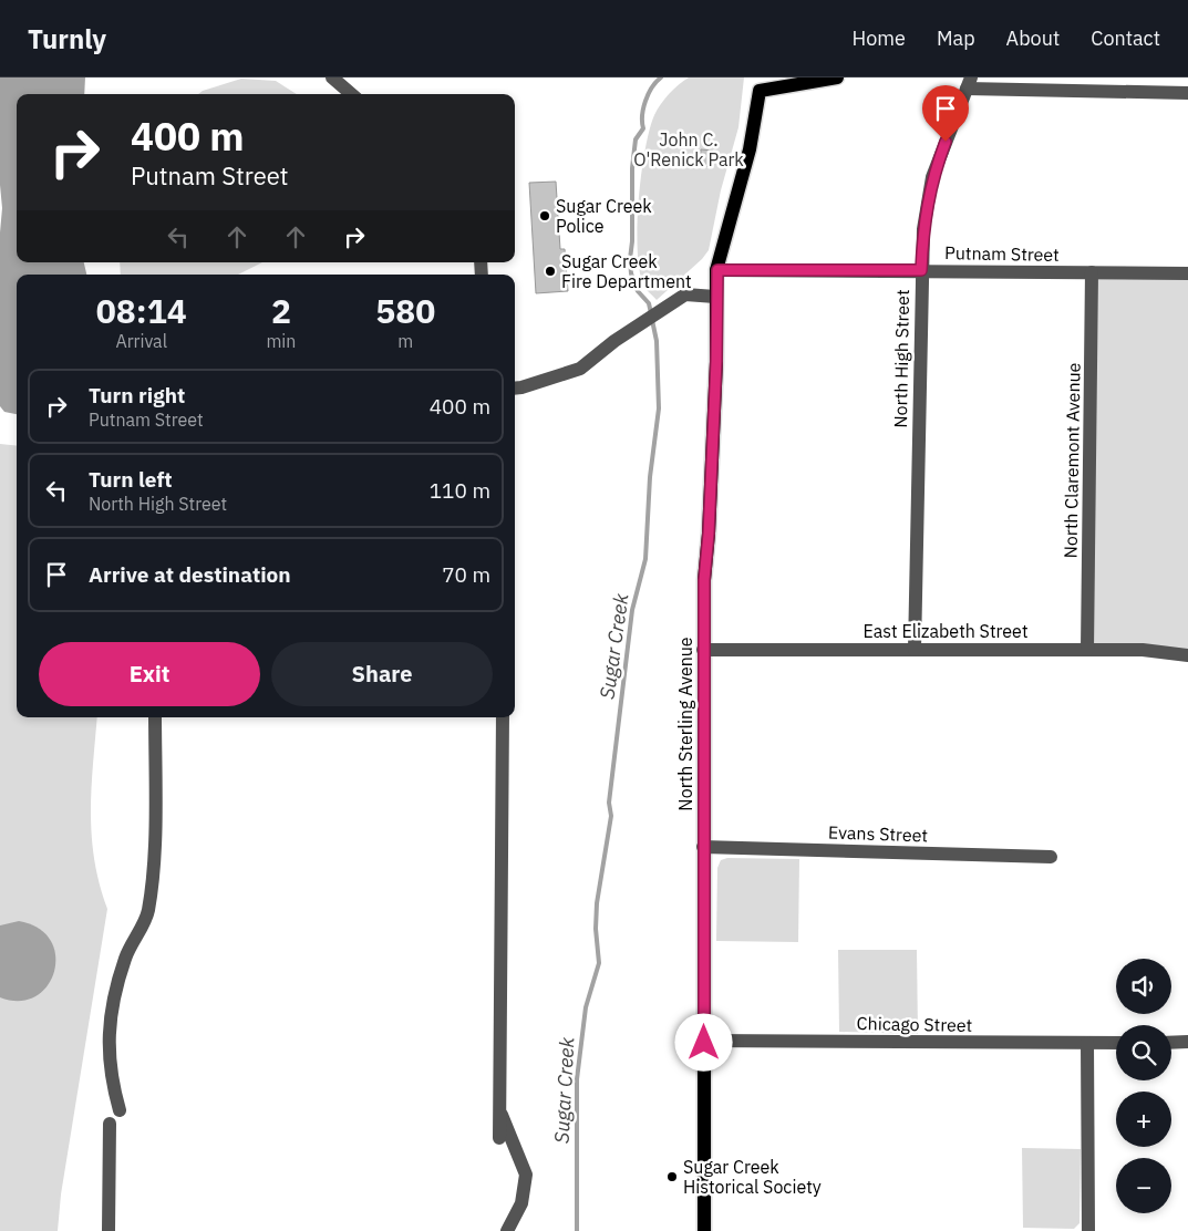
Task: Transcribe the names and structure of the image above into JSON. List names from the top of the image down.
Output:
{
  "streets": {
    "main road": ["North Sterling Avenue"],
    "street": [
      "Putnam Street",
      "North High Street",
      "North Claremont Avenue",
      "East Elizabeth Street",
      "Evans Street",
      "Chicago Street"
    ]
  },
  "crossings": [
    ["Putnam Street", "North High Street"],
    ["Putnam Street", "North Claremont Avenue"],
    ["Putnam Street", "North Sterling Avenue"],
    ["North High Street", "East Elizabeth Street"],
    ["North Claremont Avenue", "East Elizabeth Street"],
    ["East Elizabeth Street", "North Sterling Avenue"],
    ["North Sterling Avenue", "Evans Street"],
    ["North Sterling Avenue", "Chicago Street"]
  ],
  "water": ["Sugar Creek"],
  "parks": ["John C. O'Renick Park"],
  "places": ["Sugar Creek Police", "Sugar Creek Fire Department", "Sugar Creek Historical Society"],
  "page": {
    "header": "Turnly",
    "nav": [
      "Home",
      "Map",
      "About",
      "Contact"
    ],
    "turn": ["400 m", "Putnam Street"],
    "eta": [
      "08:14",
      "Arrival",
      "2",
      "min",
      "580",
      "m"
    ],
    "list": [
      {
        "name": "Turn right",
        "note": "Putnam Street",
        "value": "400 m"
      },
      {
        "name": "Turn left",
        "note": "North High Street",
        "value": "110 m"
      },
      {
        "name": "Arrive at destination",
        "value": "70 m"
      }
    ],
    "buttons": ["Exit", "Share"],
    "map_buttons": ["+", "−"]
  }
}
